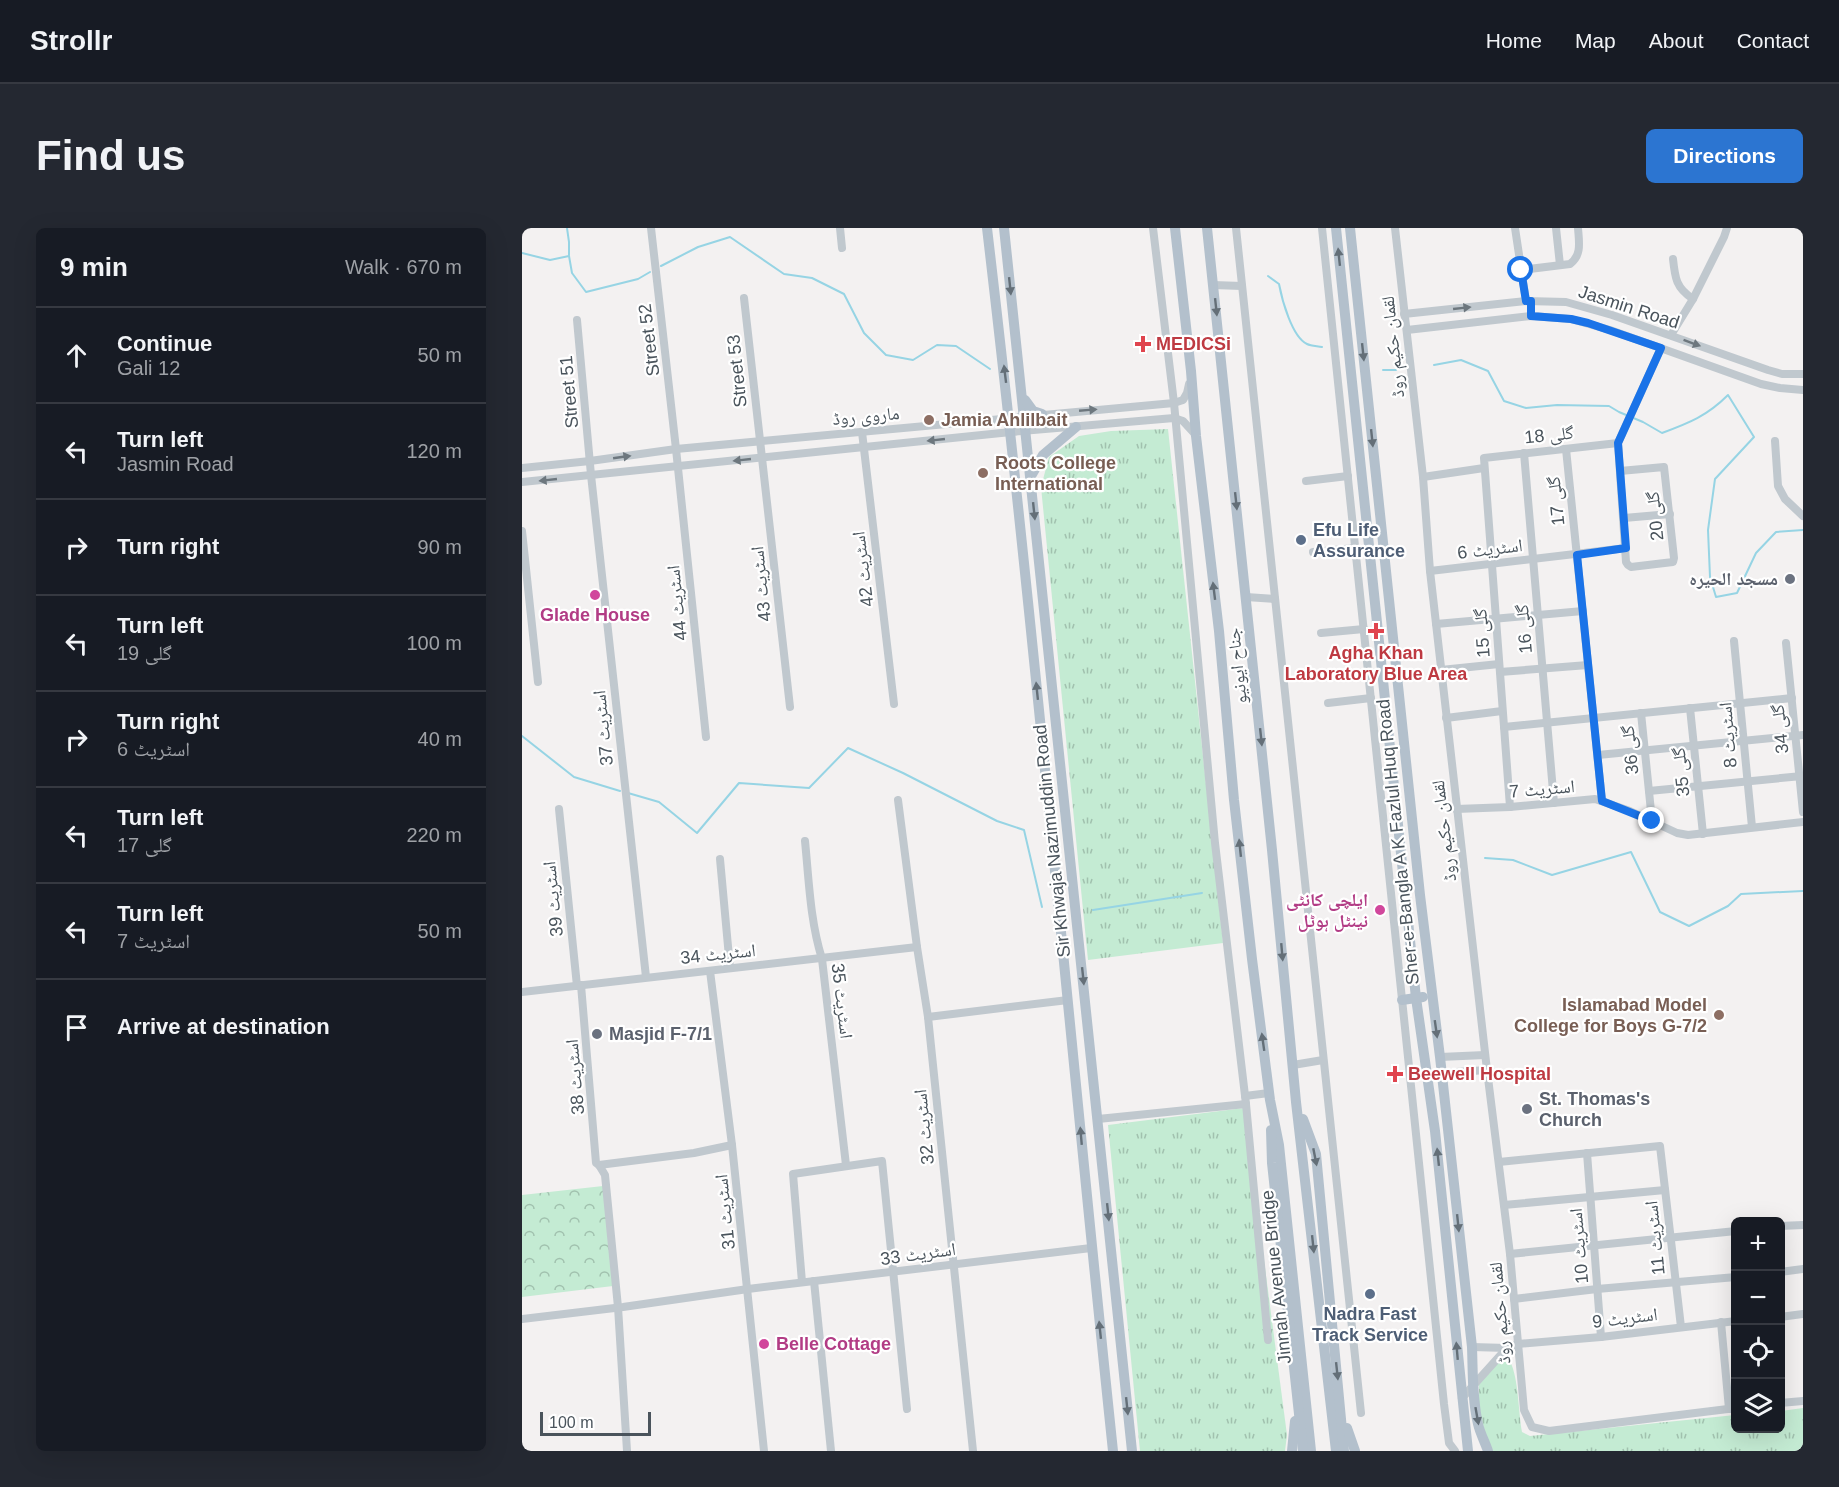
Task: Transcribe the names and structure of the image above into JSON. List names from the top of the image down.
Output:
{
  "streets": {
    "main road": [
      "جناح ایونیو",
      "Sir Khwaja Nazimuddin Road",
      "Sher-e-Bangla A K Fazlul Huq Road",
      "Jinnah Avenue Bridge"
    ],
    "street": [
      "Jasmin Road",
      "Street 52",
      "لقمان حکیم روڈ",
      "Street 53",
      "Street 51",
      "ماروی روڈ",
      "گلی 18",
      "گلی 17",
      "گلی 20",
      "اسٹریٹ 6",
      "اسٹریٹ 42",
      "اسٹریٹ 43",
      "اسٹریٹ 44",
      "گلی 16",
      "گلی 15",
      "اسٹریٹ 37",
      "گلی 34",
      "اسٹریٹ 8",
      "گلی 36",
      "گلی 35",
      "اسٹریٹ 7",
      "اسٹریٹ 39",
      "اسٹریٹ 34",
      "اسٹریٹ 35",
      "اسٹریٹ 38",
      "اسٹریٹ 32",
      "اسٹریٹ 31",
      "اسٹریٹ 11",
      "اسٹریٹ 10",
      "اسٹریٹ 33",
      "اسٹریٹ 9"
    ]
  },
  "crossings": [
    ["Jasmin Road", "لقمان حکیم روڈ"],
    ["Street 52", "ماروی روڈ"],
    ["Street 52", "اسٹریٹ 44"],
    ["لقمان حکیم روڈ", "اسٹریٹ 6"],
    ["لقمان حکیم روڈ", "اسٹریٹ 7"],
    ["لقمان حکیم روڈ", "اسٹریٹ 9"],
    ["Street 53", "ماروی روڈ"],
    ["Street 53", "اسٹریٹ 43"],
    ["Street 51", "ماروی روڈ"],
    ["Street 51", "اسٹریٹ 37"],
    ["ماروی روڈ", "اسٹریٹ 42"],
    ["ماروی روڈ", "اسٹریٹ 43"],
    ["ماروی روڈ", "اسٹریٹ 44"],
    ["ماروی روڈ", "اسٹریٹ 37"],
    ["ماروی روڈ", "Sir Khwaja Nazimuddin Road"],
    ["گلی 18", "گلی 17"],
    ["گلی 18", "گلی 16"],
    ["گلی 18", "گلی 15"],
    ["گلی 17", "اسٹریٹ 6"],
    ["گلی 17", "اسٹریٹ 7"],
    ["گلی 20", "اسٹریٹ 6"],
    ["اسٹریٹ 6", "گلی 16"],
    ["اسٹریٹ 6", "گلی 15"],
    ["گلی 16", "اسٹریٹ 7"],
    ["گلی 15", "اسٹریٹ 7"],
    ["جناح ایونیو", "Jinnah Avenue Bridge"],
    ["اسٹریٹ 37", "اسٹریٹ 34"],
    ["اسٹریٹ 8", "اسٹریٹ 7"],
    ["گلی 36", "اسٹریٹ 7"],
    ["گلی 35", "اسٹریٹ 7"],
    ["Sir Khwaja Nazimuddin Road", "اسٹریٹ 33"],
    ["Sher-e-Bangla A K Fazlul Huq Road", "اسٹریٹ 9"],
    ["اسٹریٹ 39", "اسٹریٹ 34"],
    ["اسٹریٹ 39", "اسٹریٹ 38"],
    ["اسٹریٹ 34", "اسٹریٹ 35"],
    ["اسٹریٹ 34", "اسٹریٹ 38"],
    ["اسٹریٹ 34", "اسٹریٹ 32"],
    ["اسٹریٹ 34", "اسٹریٹ 31"],
    ["اسٹریٹ 38", "اسٹریٹ 33"],
    ["اسٹریٹ 32", "اسٹریٹ 33"],
    ["اسٹریٹ 31", "اسٹریٹ 33"],
    ["اسٹریٹ 11", "اسٹریٹ 10"],
    ["اسٹریٹ 11", "اسٹریٹ 9"],
    ["اسٹریٹ 10", "اسٹریٹ 9"]
  ],
  "places": {
    "health": ["MEDICSi", "Agha Khan Laboratory Blue Area", "Beewell Hospital"],
    "other": [
      "Jamia Ahlilbait",
      "Roots College International",
      "Efu Life Assurance",
      "مسجد الحیرہ",
      "Glade House",
      "ایلچی کانٹی نینٹل ہوٹل",
      "Islamabad Model College for Boys G-7/2",
      "Masjid F-7/1",
      "St. Thomas's Church",
      "Nadra Fast Track Service",
      "Belle Cottage"
    ]
  },
  "scale_bar": "100 m",
  "page": {
    "header": "Strollr",
    "nav": [
      "Home",
      "Map",
      "About",
      "Contact"
    ],
    "buttons": "Directions",
    "title": "Find us",
    "heading": ["9 min", "Walk · 670 m"],
    "list": [
      ["Continue", "Gali 12", "50 m"],
      ["Turn left", "Jasmin Road", "120 m"],
      ["Turn right", "90 m"],
      ["Turn left", "گلی 19", "100 m"],
      ["Turn right", "اسٹریٹ 6", "40 m"],
      ["Turn left", "گلی 17", "220 m"],
      ["Turn left", "اسٹریٹ 7", "50 m"],
      "Arrive at destination"
    ],
    "map_buttons": ["+", "−"],
    "scale": "100 m"
  }
}
